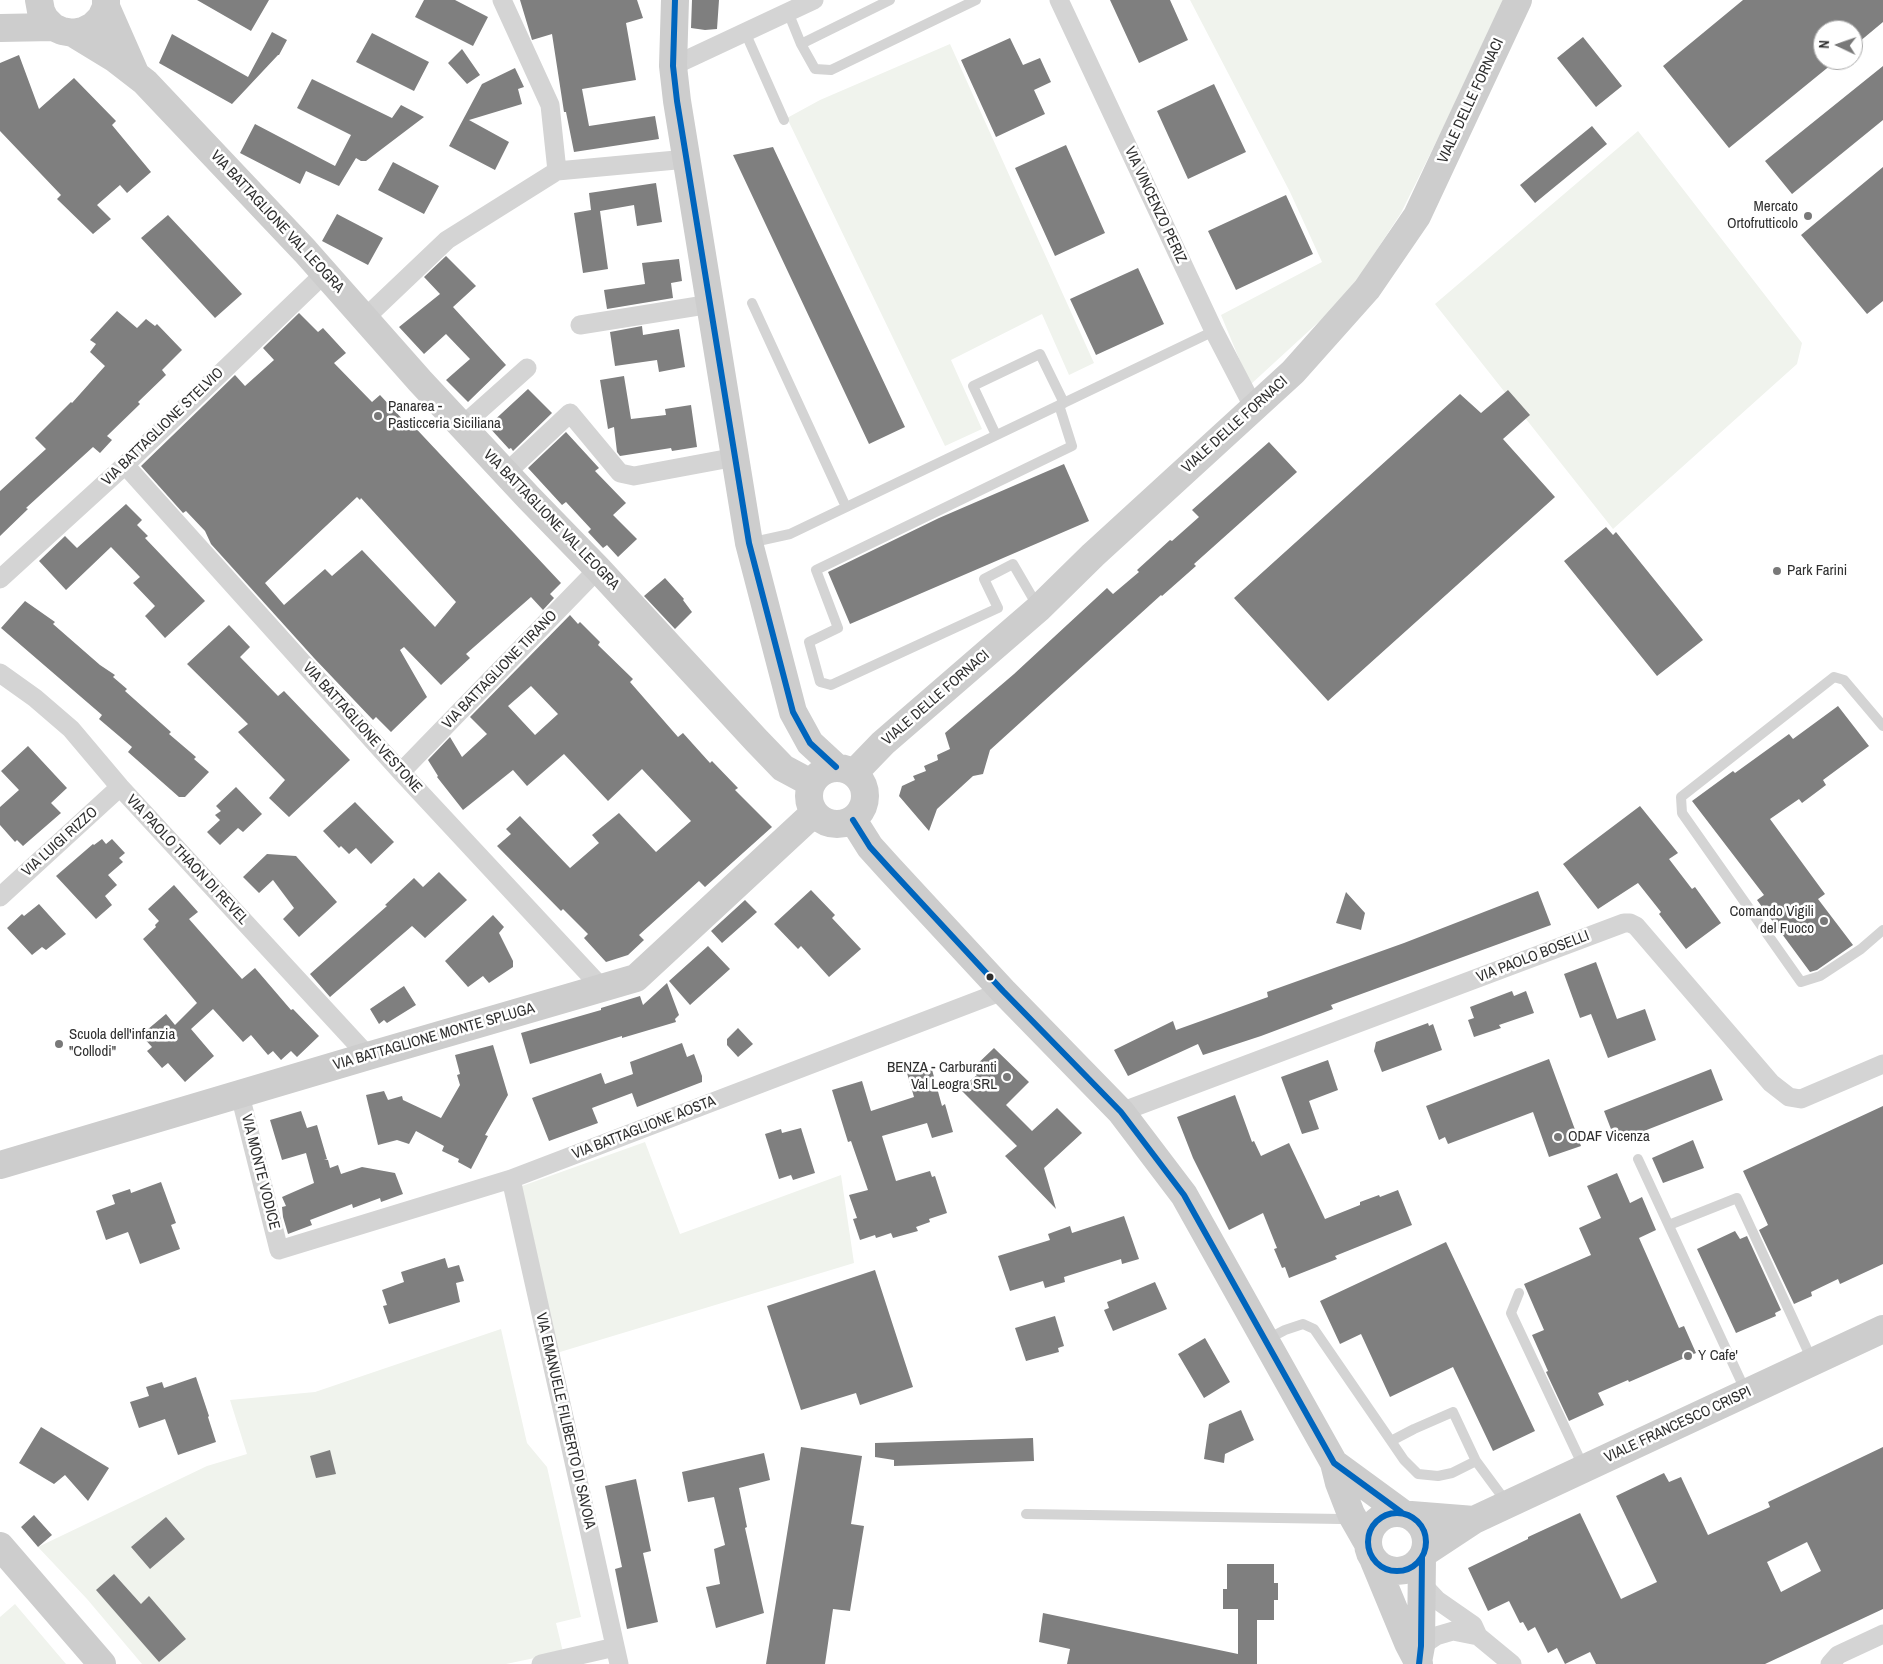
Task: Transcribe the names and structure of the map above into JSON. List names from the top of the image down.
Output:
{
  "streets": {
    "street": [
      "VIALE DELLE FORNACI",
      "VIA VINCENZO PERIZ",
      "VIA BATTAGLIONE VAL LEOGRA",
      "VIA BATTAGLIONE STELVIO",
      "VIA BATTAGLIONE TIRANO",
      "VIA BATTAGLIONE VESTONE",
      "VIA LUIGI RIZZO",
      "VIA PAOLO THAON DI REVEL",
      "VIA PAOLO BOSELLI",
      "VIA BATTAGLIONE MONTE SPLUGA",
      "VIA BATTAGLIONE AOSTA",
      "VIA MONTE VODICE",
      "VIA EMANUELE FILIBERTO DI SAVOIA",
      "VIALE FRANCESCO CRISPI"
    ]
  },
  "crossings": [
    ["VIALE DELLE FORNACI", "VIA VINCENZO PERIZ"],
    ["VIALE DELLE FORNACI", "VIA BATTAGLIONE VAL LEOGRA"],
    ["VIALE DELLE FORNACI", "VIA BATTAGLIONE MONTE SPLUGA"],
    ["VIA BATTAGLIONE VAL LEOGRA", "VIA BATTAGLIONE STELVIO"],
    ["VIA BATTAGLIONE VAL LEOGRA", "VIA BATTAGLIONE TIRANO"],
    ["VIA BATTAGLIONE VAL LEOGRA", "VIA BATTAGLIONE MONTE SPLUGA"],
    ["VIA BATTAGLIONE STELVIO", "VIA BATTAGLIONE VESTONE"],
    ["VIA BATTAGLIONE TIRANO", "VIA BATTAGLIONE VESTONE"],
    ["VIA BATTAGLIONE VESTONE", "VIA BATTAGLIONE MONTE SPLUGA"],
    ["VIA LUIGI RIZZO", "VIA PAOLO THAON DI REVEL"],
    ["VIA PAOLO THAON DI REVEL", "VIA BATTAGLIONE MONTE SPLUGA"],
    ["VIA BATTAGLIONE MONTE SPLUGA", "VIA MONTE VODICE"],
    ["VIA BATTAGLIONE AOSTA", "VIA MONTE VODICE"],
    ["VIA BATTAGLIONE AOSTA", "VIA EMANUELE FILIBERTO DI SAVOIA"]
  ],
  "places": [
    "Mercato Ortofrutticolo",
    "Panarea - Pasticceria Siciliana",
    "Park Farini",
    "Comando Vigili del Fuoco",
    "Scuola dell'infanzia \"Collodi\"",
    "BENZA - Carburanti Val Leogra SRL",
    "ODAF Vicenza",
    "Y Cafe'"
  ],
  "north": "left"
}
